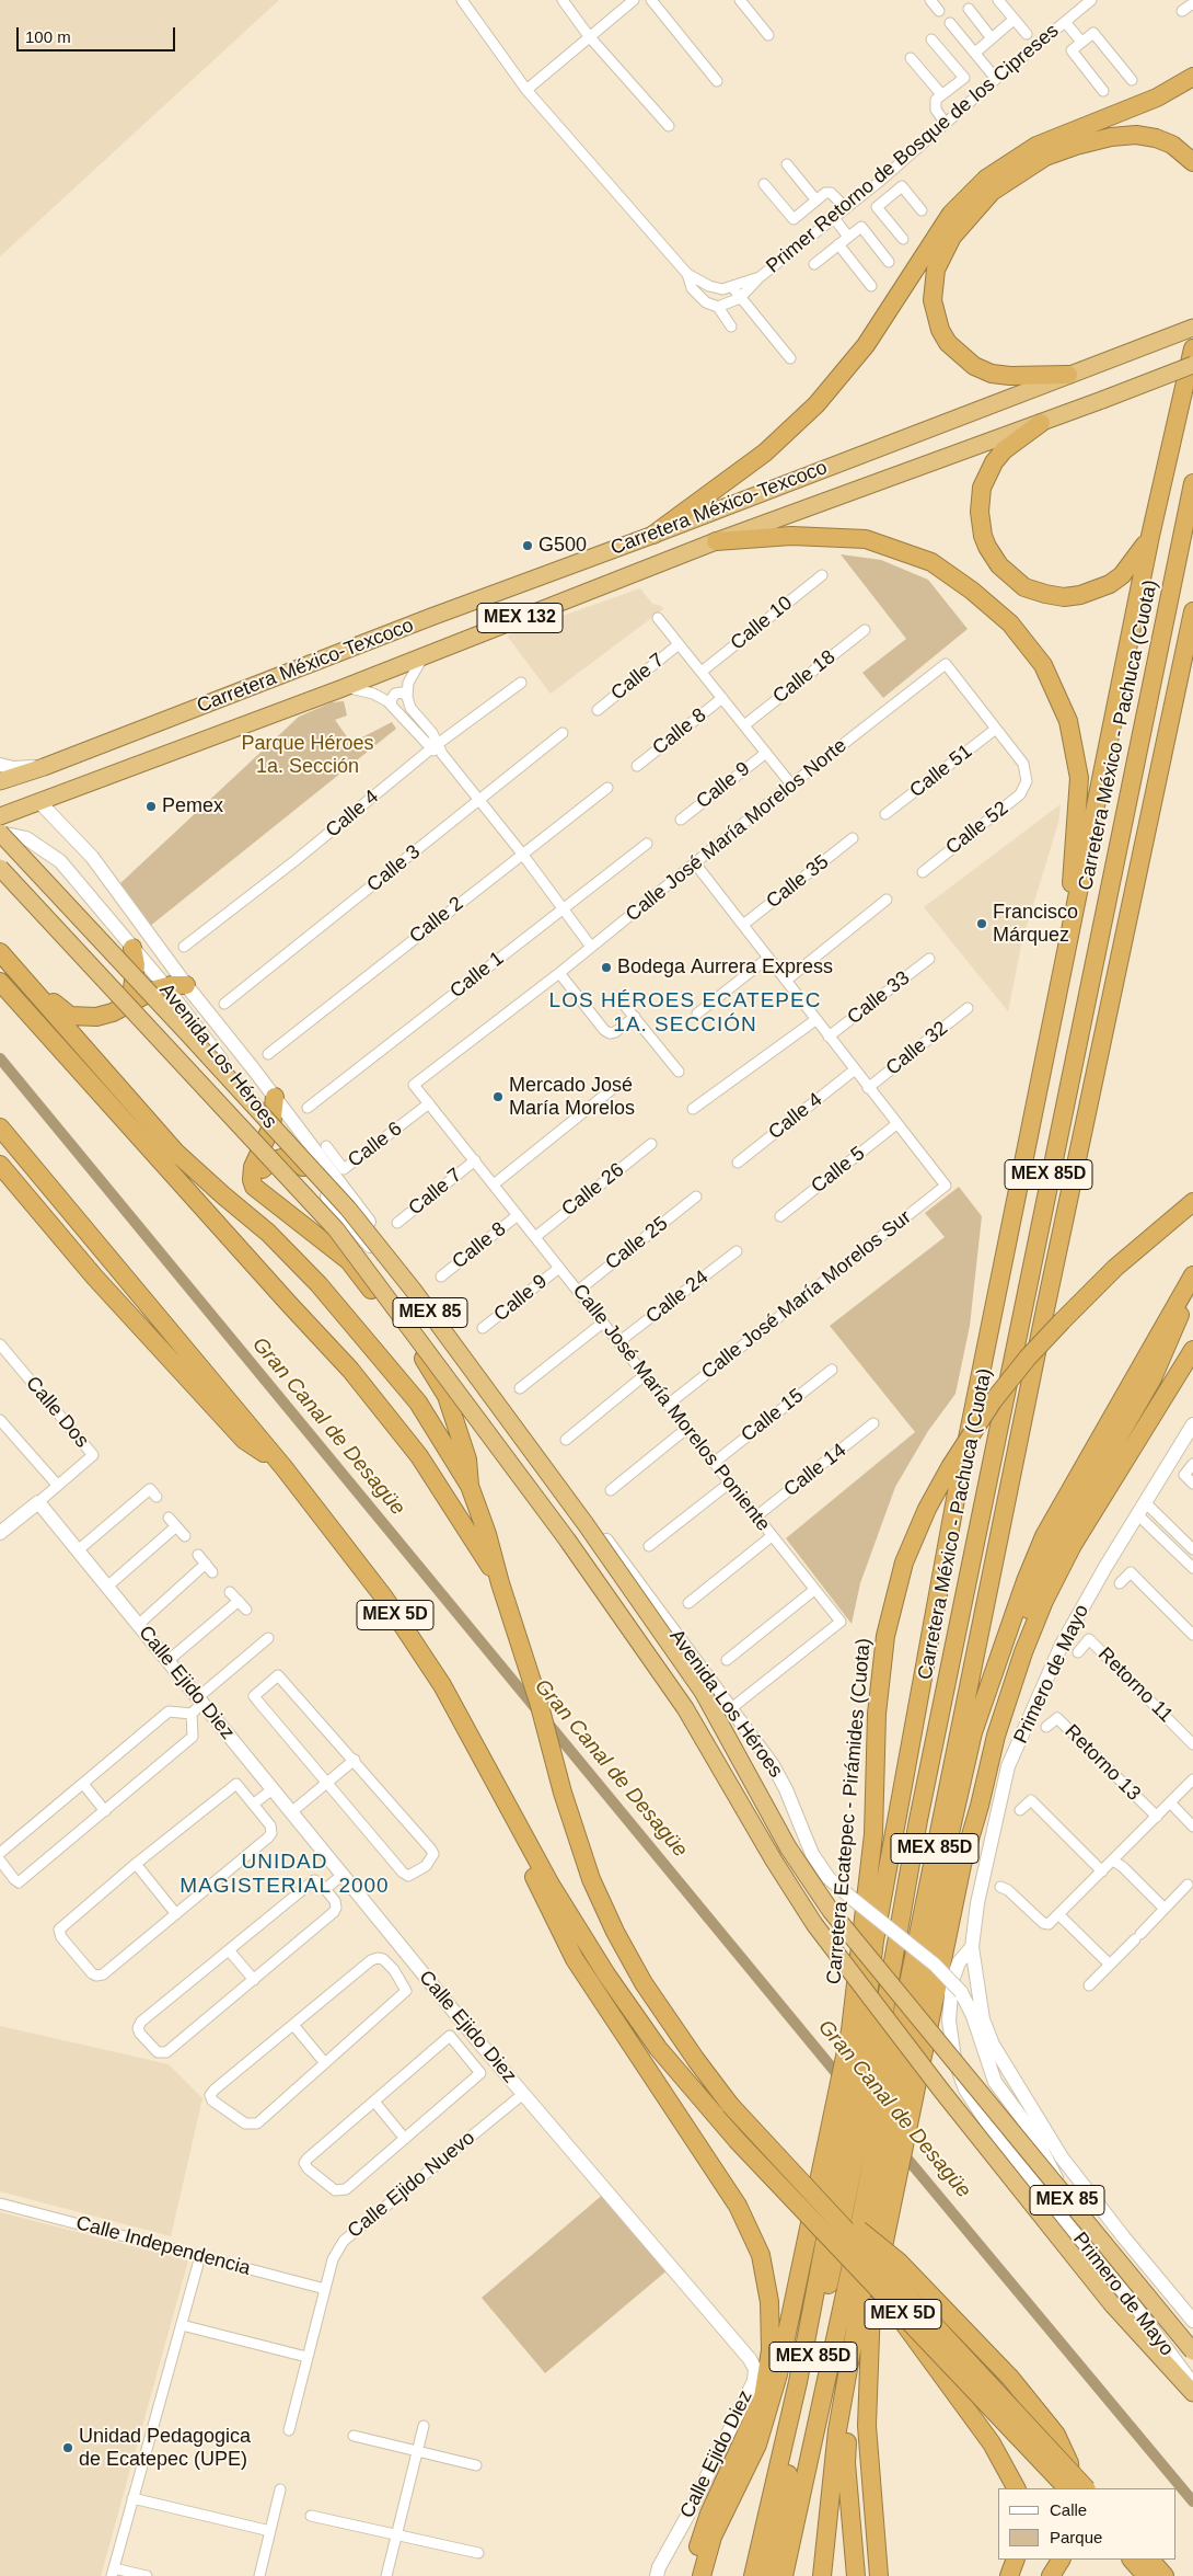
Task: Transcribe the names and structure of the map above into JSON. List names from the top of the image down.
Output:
{
  "streets": {
    "highway": [
      "Carretera México-Texcoco",
      "MEX 132",
      "Carretera México - Pachuca (Cuota)",
      "MEX 85D",
      "MEX 85",
      "MEX 5D",
      "Carretera Ecatepec - Pirámides (Cuota)"
    ],
    "main road": ["Avenida Los Héroes", "Primero de Mayo", "Calle Ejido Diez"],
    "street": [
      "Primer Retorno de Bosque de los Cipreses",
      "Calle 10",
      "Calle 7",
      "Calle 18",
      "Calle 8",
      "Calle 51",
      "Calle 9",
      "Calle 4",
      "Calle 52",
      "Calle José María Morelos Norte",
      "Calle 3",
      "Calle 35",
      "Calle 2",
      "Calle 1",
      "Calle 33",
      "Calle 32",
      "Calle 6",
      "Calle 5",
      "Calle 26",
      "Calle 25",
      "Calle José María Morelos Sur",
      "Calle 24",
      "Calle José María Morelos Poniente",
      "Calle Dos",
      "Calle 15",
      "Calle 14",
      "Retorno 11",
      "Retorno 13",
      "Calle Ejido Nuevo",
      "Calle Independencia"
    ]
  },
  "crossings": [
    ["Carretera México-Texcoco", "Avenida Los Héroes"],
    ["Calle 7", "Calle José María Morelos Poniente"],
    ["Calle 8", "Calle José María Morelos Poniente"],
    ["Calle 51", "Calle José María Morelos Norte"],
    ["Calle 9", "Calle José María Morelos Poniente"],
    ["Calle 52", "Calle José María Morelos Norte"],
    ["Calle José María Morelos Norte", "Calle José María Morelos Poniente"],
    ["Avenida Los Héroes", "MEX 85"],
    ["Avenida Los Héroes", "Calle José María Morelos Poniente"],
    ["Calle 6", "Calle José María Morelos Poniente"],
    ["Calle 5", "Calle José María Morelos Sur"],
    ["Calle 26", "Calle José María Morelos Poniente"],
    ["Calle 25", "Calle José María Morelos Poniente"],
    ["Calle José María Morelos Sur", "Calle José María Morelos Poniente"],
    ["Calle 24", "Calle José María Morelos Poniente"],
    ["Calle José María Morelos Poniente", "Calle 15"],
    ["Calle José María Morelos Poniente", "Calle 14"],
    ["Calle Ejido Diez", "Calle Ejido Nuevo"],
    ["Calle Ejido Nuevo", "Calle Independencia"]
  ],
  "districts": ["LOS HÉROES ECATEPEC 1A. SECCIÓN", "UNIDAD MAGISTERIAL 2000"],
  "water": ["Gran Canal de Desagüe"],
  "parks": ["Parque Héroes 1a. Sección"],
  "places": [
    "G500",
    "Pemex",
    "Francisco Márquez",
    "Bodega Aurrera Express",
    "Mercado José María Morelos",
    "Unidad Pedagogica de Ecatepec (UPE)"
  ],
  "legend": ["Calle", "Parque"],
  "scale_bar": "100 m"
}
